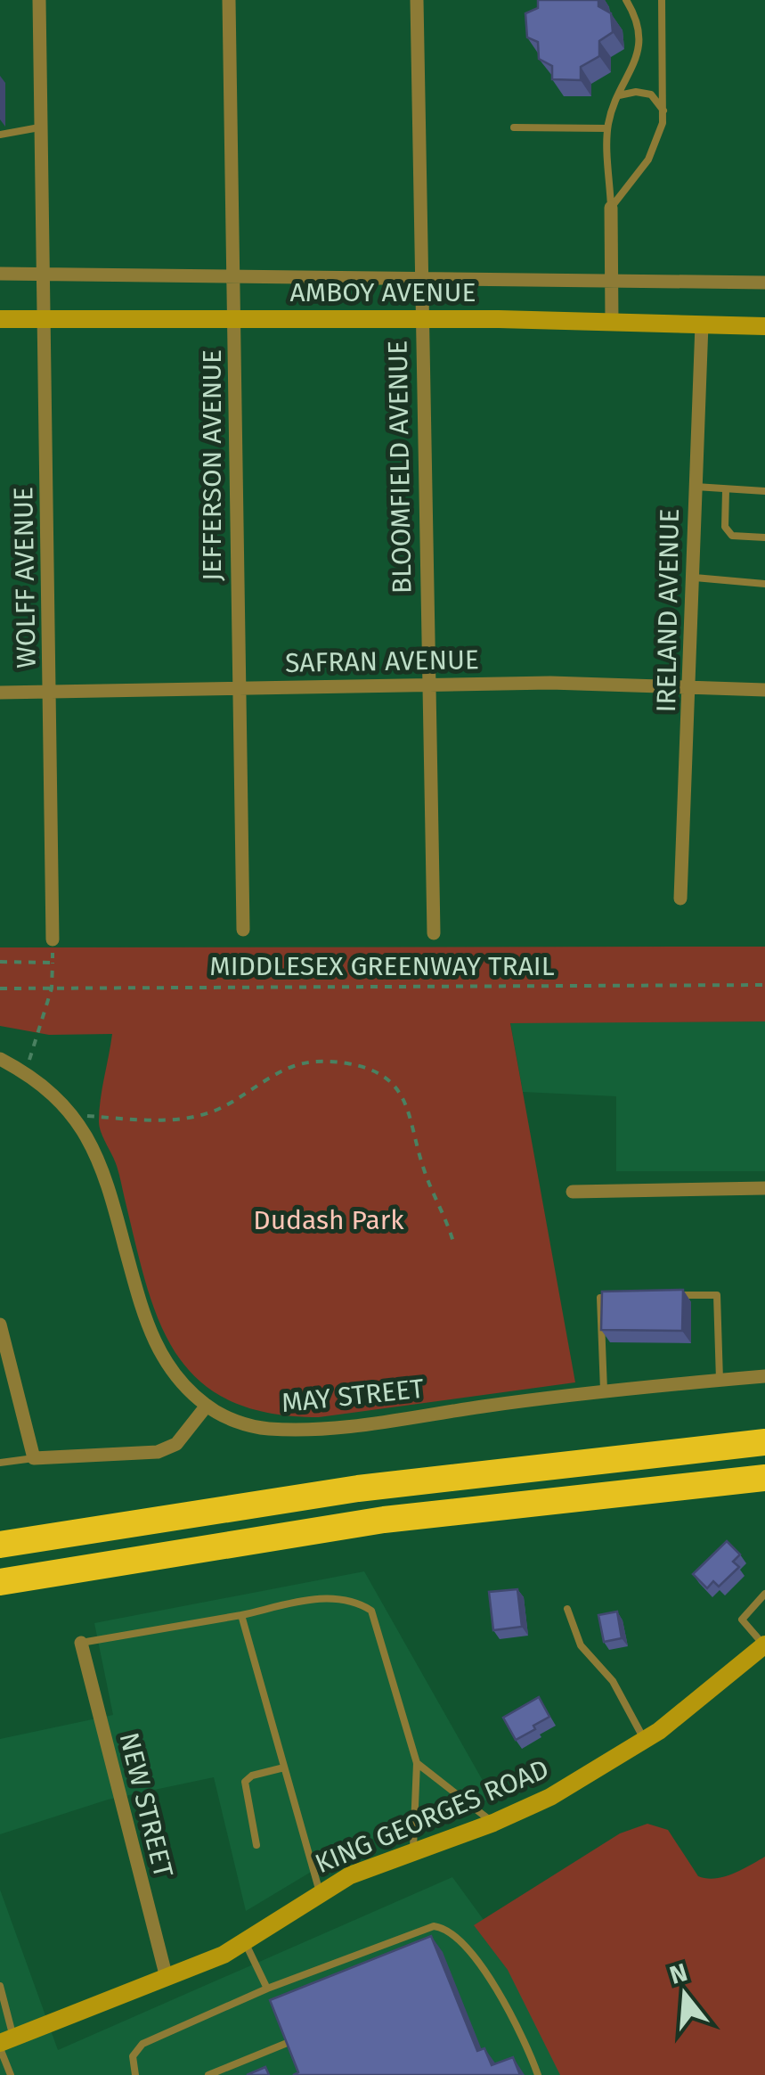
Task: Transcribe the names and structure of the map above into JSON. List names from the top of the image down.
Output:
{
  "streets": {
    "street": [
      "AMBOY AVENUE",
      "JEFFERSON AVENUE",
      "BLOOMFIELD AVENUE",
      "WOLFF AVENUE",
      "IRELAND AVENUE",
      "SAFRAN AVENUE",
      "MAY STREET",
      "NEW STREET",
      "KING GEORGES ROAD"
    ],
    "path": ["MIDDLESEX GREENWAY TRAIL"]
  },
  "crossings": [
    ["AMBOY AVENUE", "JEFFERSON AVENUE"],
    ["AMBOY AVENUE", "BLOOMFIELD AVENUE"],
    ["AMBOY AVENUE", "WOLFF AVENUE"],
    ["AMBOY AVENUE", "IRELAND AVENUE"],
    ["JEFFERSON AVENUE", "SAFRAN AVENUE"],
    ["BLOOMFIELD AVENUE", "SAFRAN AVENUE"],
    ["WOLFF AVENUE", "SAFRAN AVENUE"],
    ["IRELAND AVENUE", "SAFRAN AVENUE"],
    ["NEW STREET", "KING GEORGES ROAD"]
  ],
  "parks": ["Dudash Park"],
  "north": "top"
}
